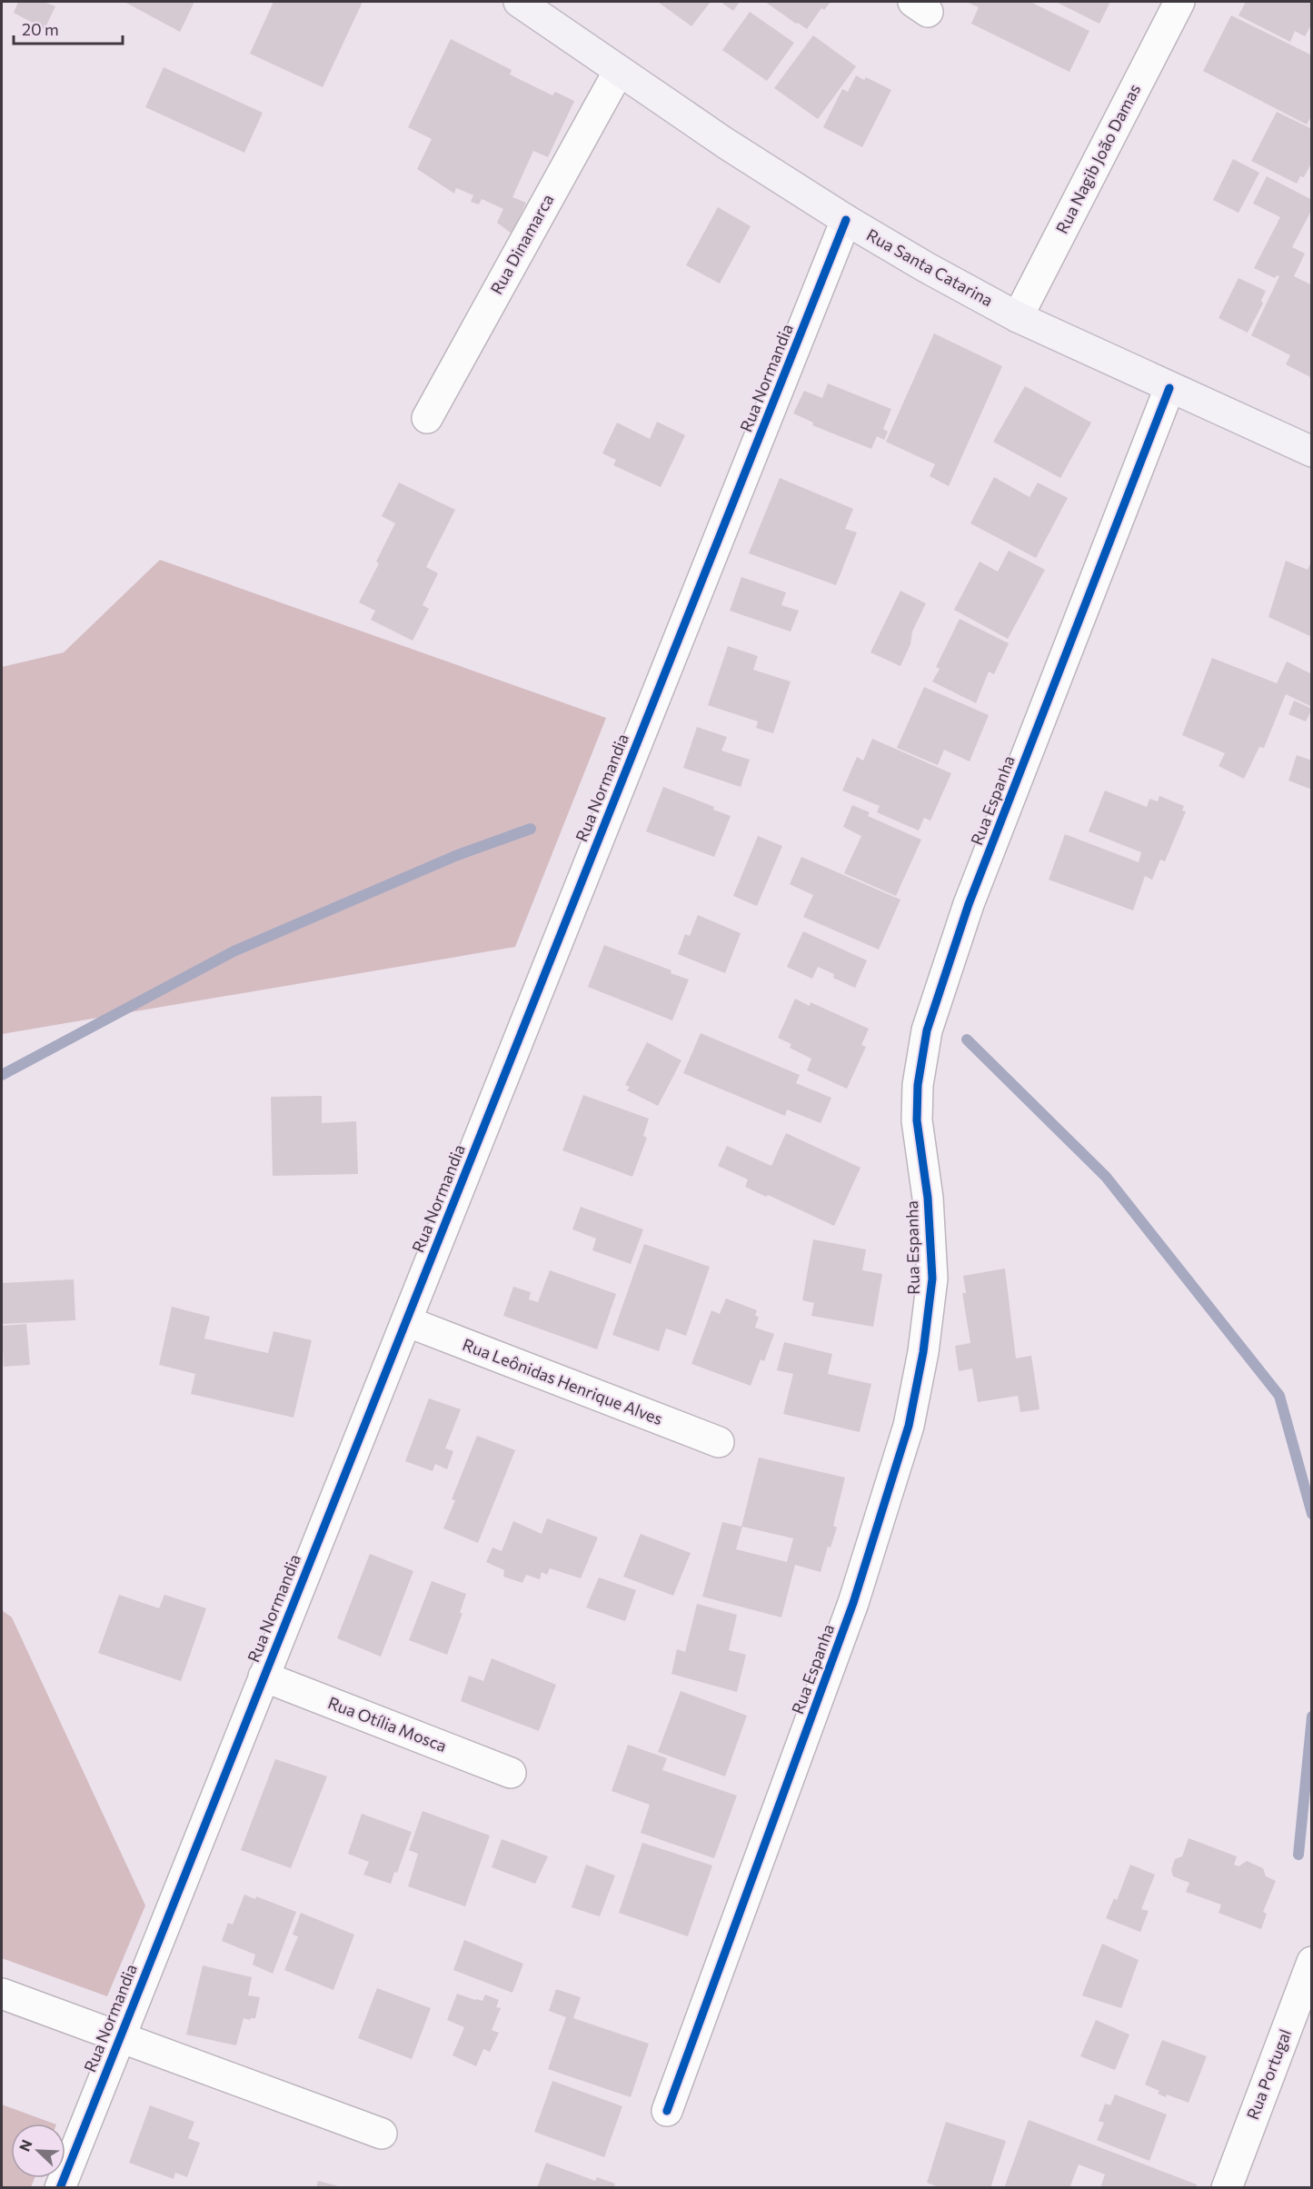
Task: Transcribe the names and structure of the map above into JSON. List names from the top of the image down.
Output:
{
  "streets": {
    "main road": ["Rua Santa Catarina"],
    "street": [
      "Rua Nagib João Damas",
      "Rua Dinamarca",
      "Rua Normandia",
      "Rua Espanha",
      "Rua Leônidas Henrique Alves",
      "Rua Otília Mosca",
      "Rua Portugal"
    ]
  },
  "crossings": [
    ["Rua Nagib João Damas", "Rua Santa Catarina"],
    ["Rua Dinamarca", "Rua Santa Catarina"],
    ["Rua Santa Catarina", "Rua Normandia"],
    ["Rua Santa Catarina", "Rua Espanha"],
    ["Rua Normandia", "Rua Leônidas Henrique Alves"],
    ["Rua Normandia", "Rua Otília Mosca"]
  ],
  "scale_bar": "20 m",
  "north": "top left"
}
